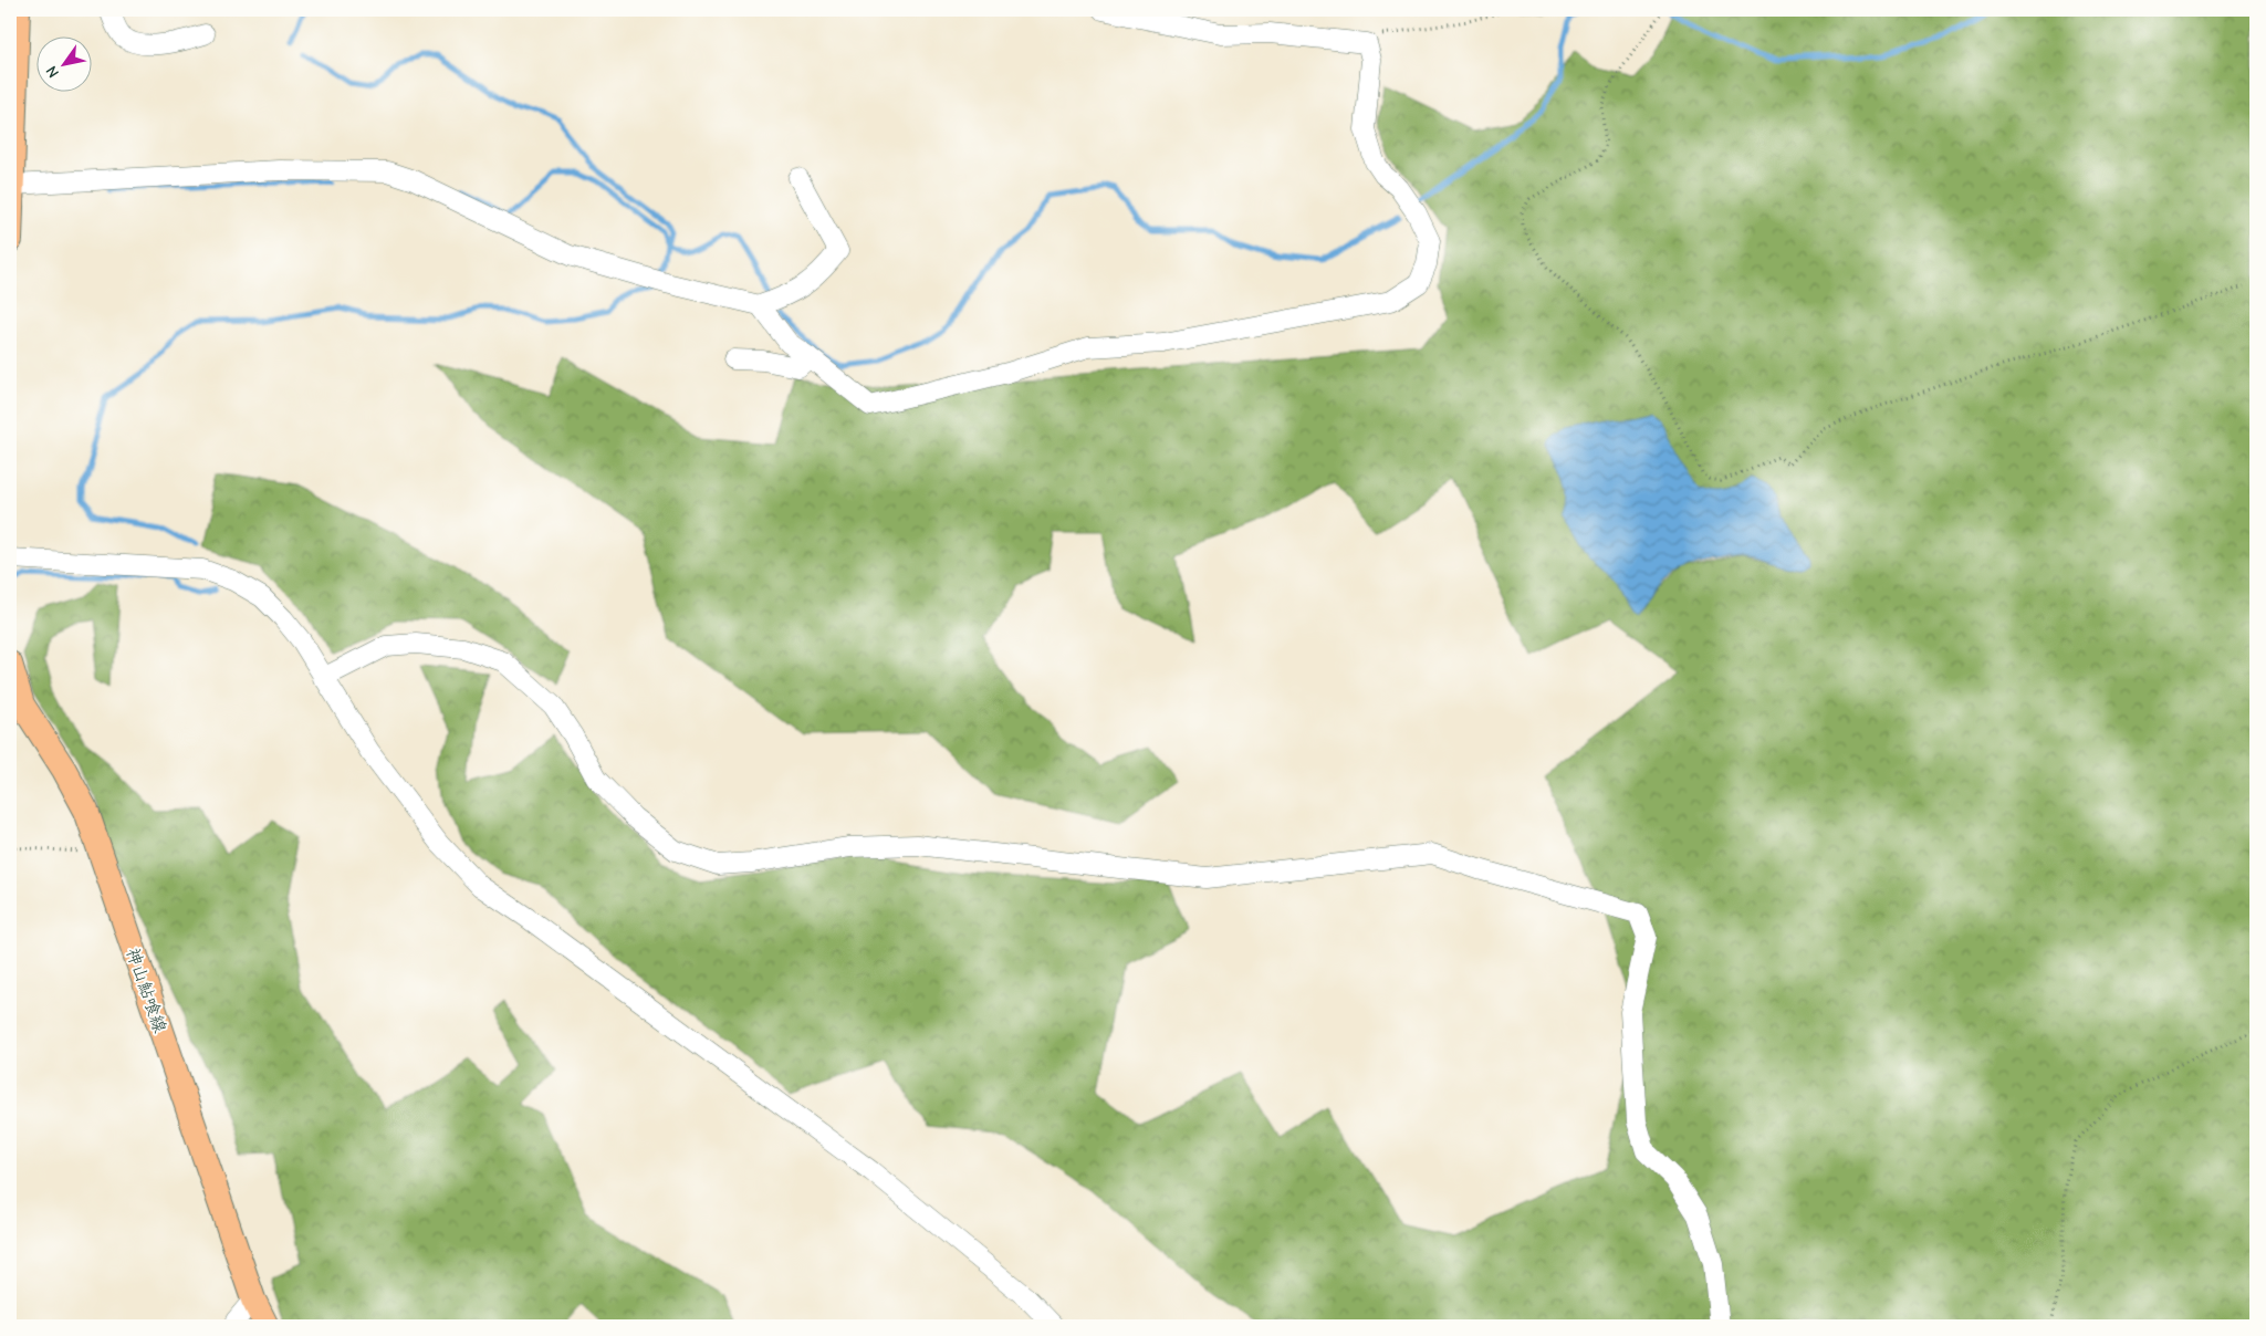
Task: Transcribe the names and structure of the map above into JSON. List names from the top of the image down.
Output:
{
  "streets": {
    "main road": ["神山鮎喰線"]
  },
  "north": "bottom left"
}
